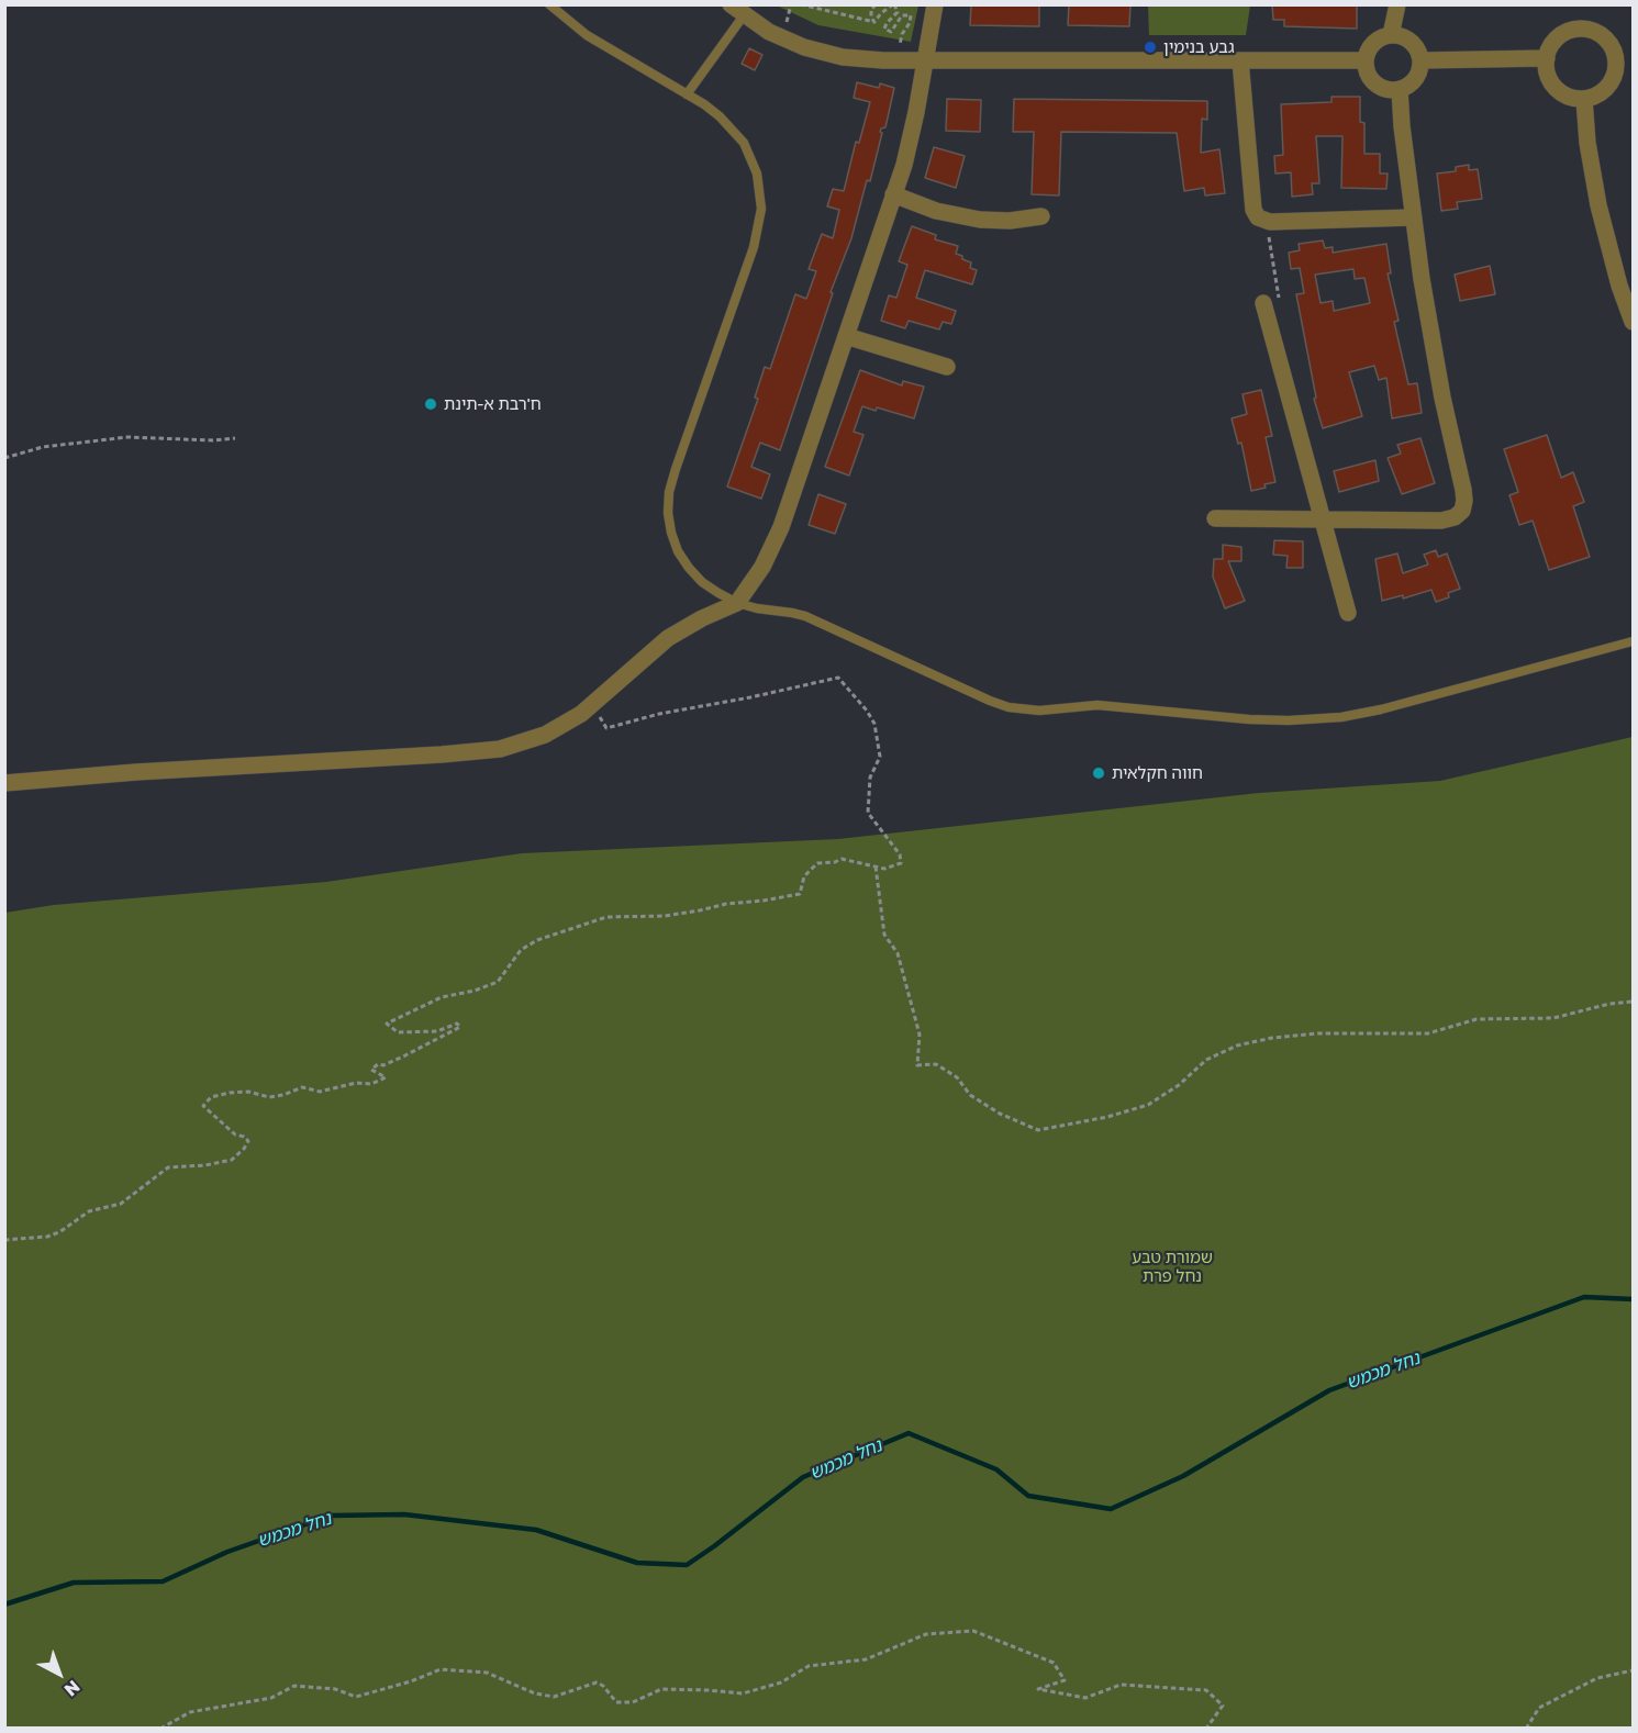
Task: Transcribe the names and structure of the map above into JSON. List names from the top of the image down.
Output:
{
  "water": ["נחל מכמש"],
  "parks": ["שמורת טבע נחל פרת"],
  "places": ["גבע בנימין", "ח'רבת א-תינת", "חווה חקלאית"],
  "north": "bottom right"
}
